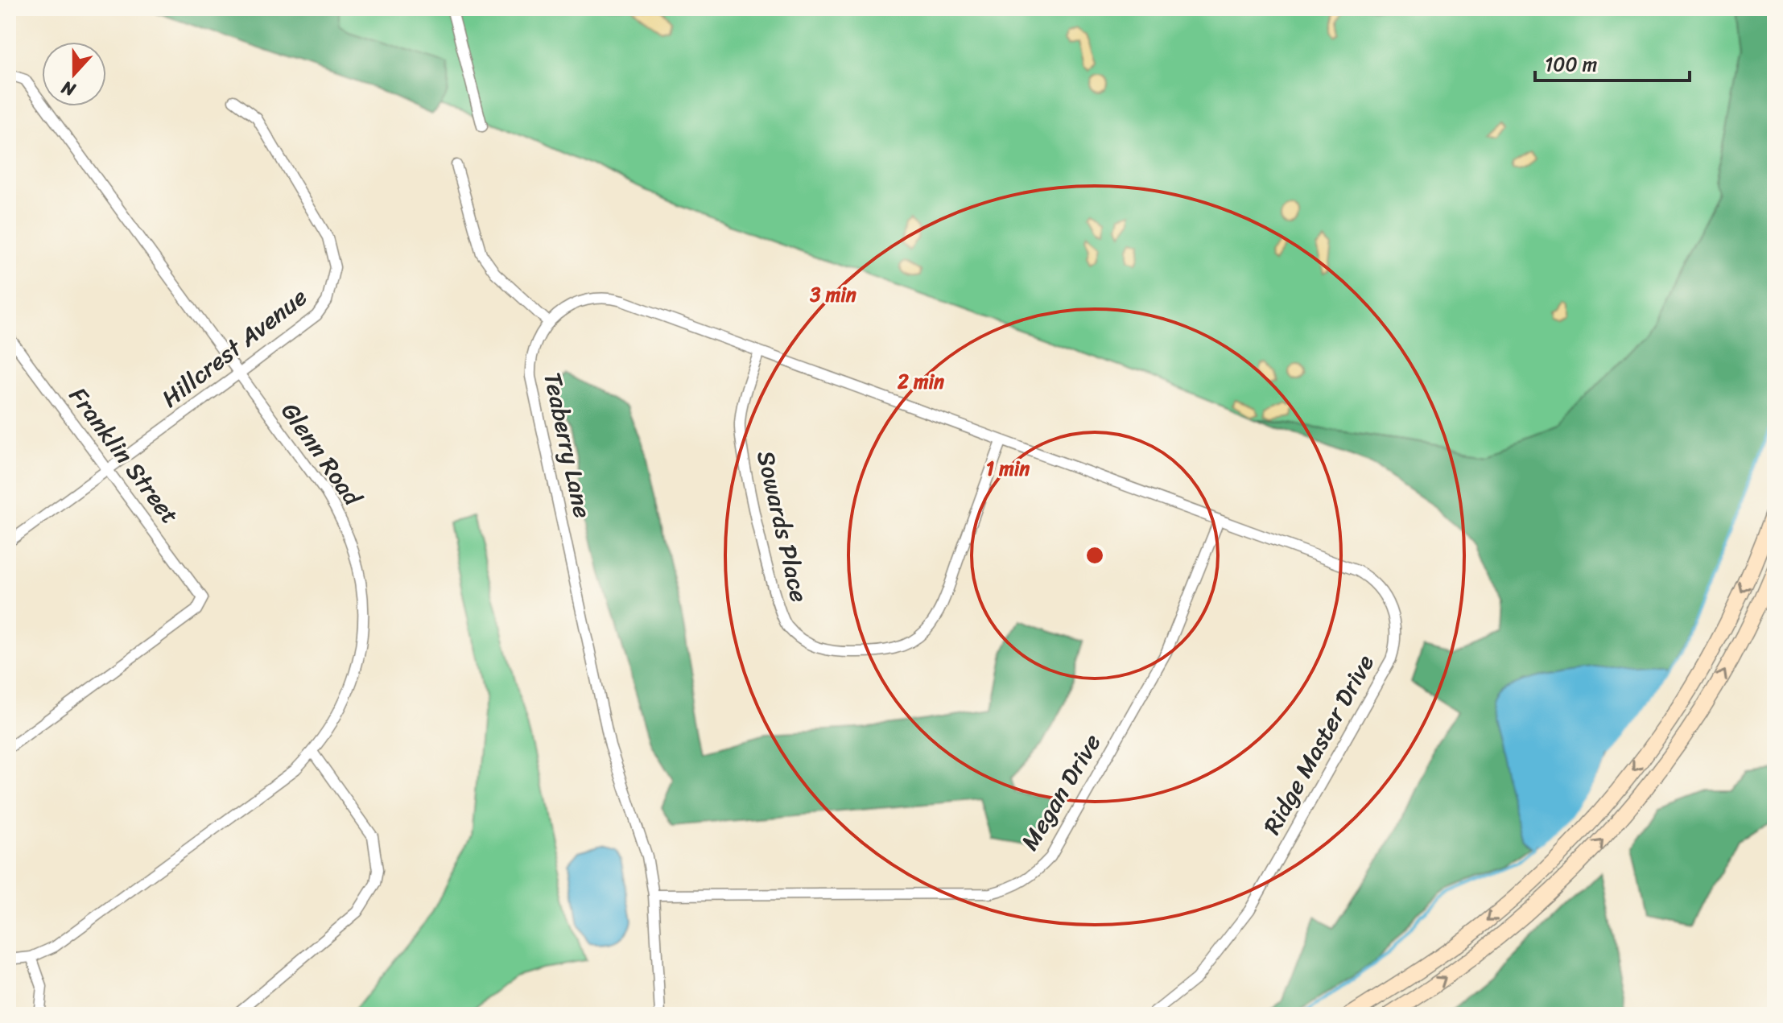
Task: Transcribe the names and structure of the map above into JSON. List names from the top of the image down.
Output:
{
  "streets": {
    "street": [
      "Hillcrest Avenue",
      "Teaberry Lane",
      "Glenn Road",
      "Franklin Street",
      "Sowards Place",
      "Ridge Master Drive",
      "Megan Drive"
    ]
  },
  "crossings": [
    ["Hillcrest Avenue", "Glenn Road"],
    ["Hillcrest Avenue", "Franklin Street"],
    ["Teaberry Lane", "Sowards Place"],
    ["Teaberry Lane", "Ridge Master Drive"],
    ["Teaberry Lane", "Megan Drive"],
    ["Ridge Master Drive", "Megan Drive"]
  ],
  "scale_bar": "100 m",
  "north": "bottom",
  "rings": ["3 min", "2 min", "1 min"]
}
